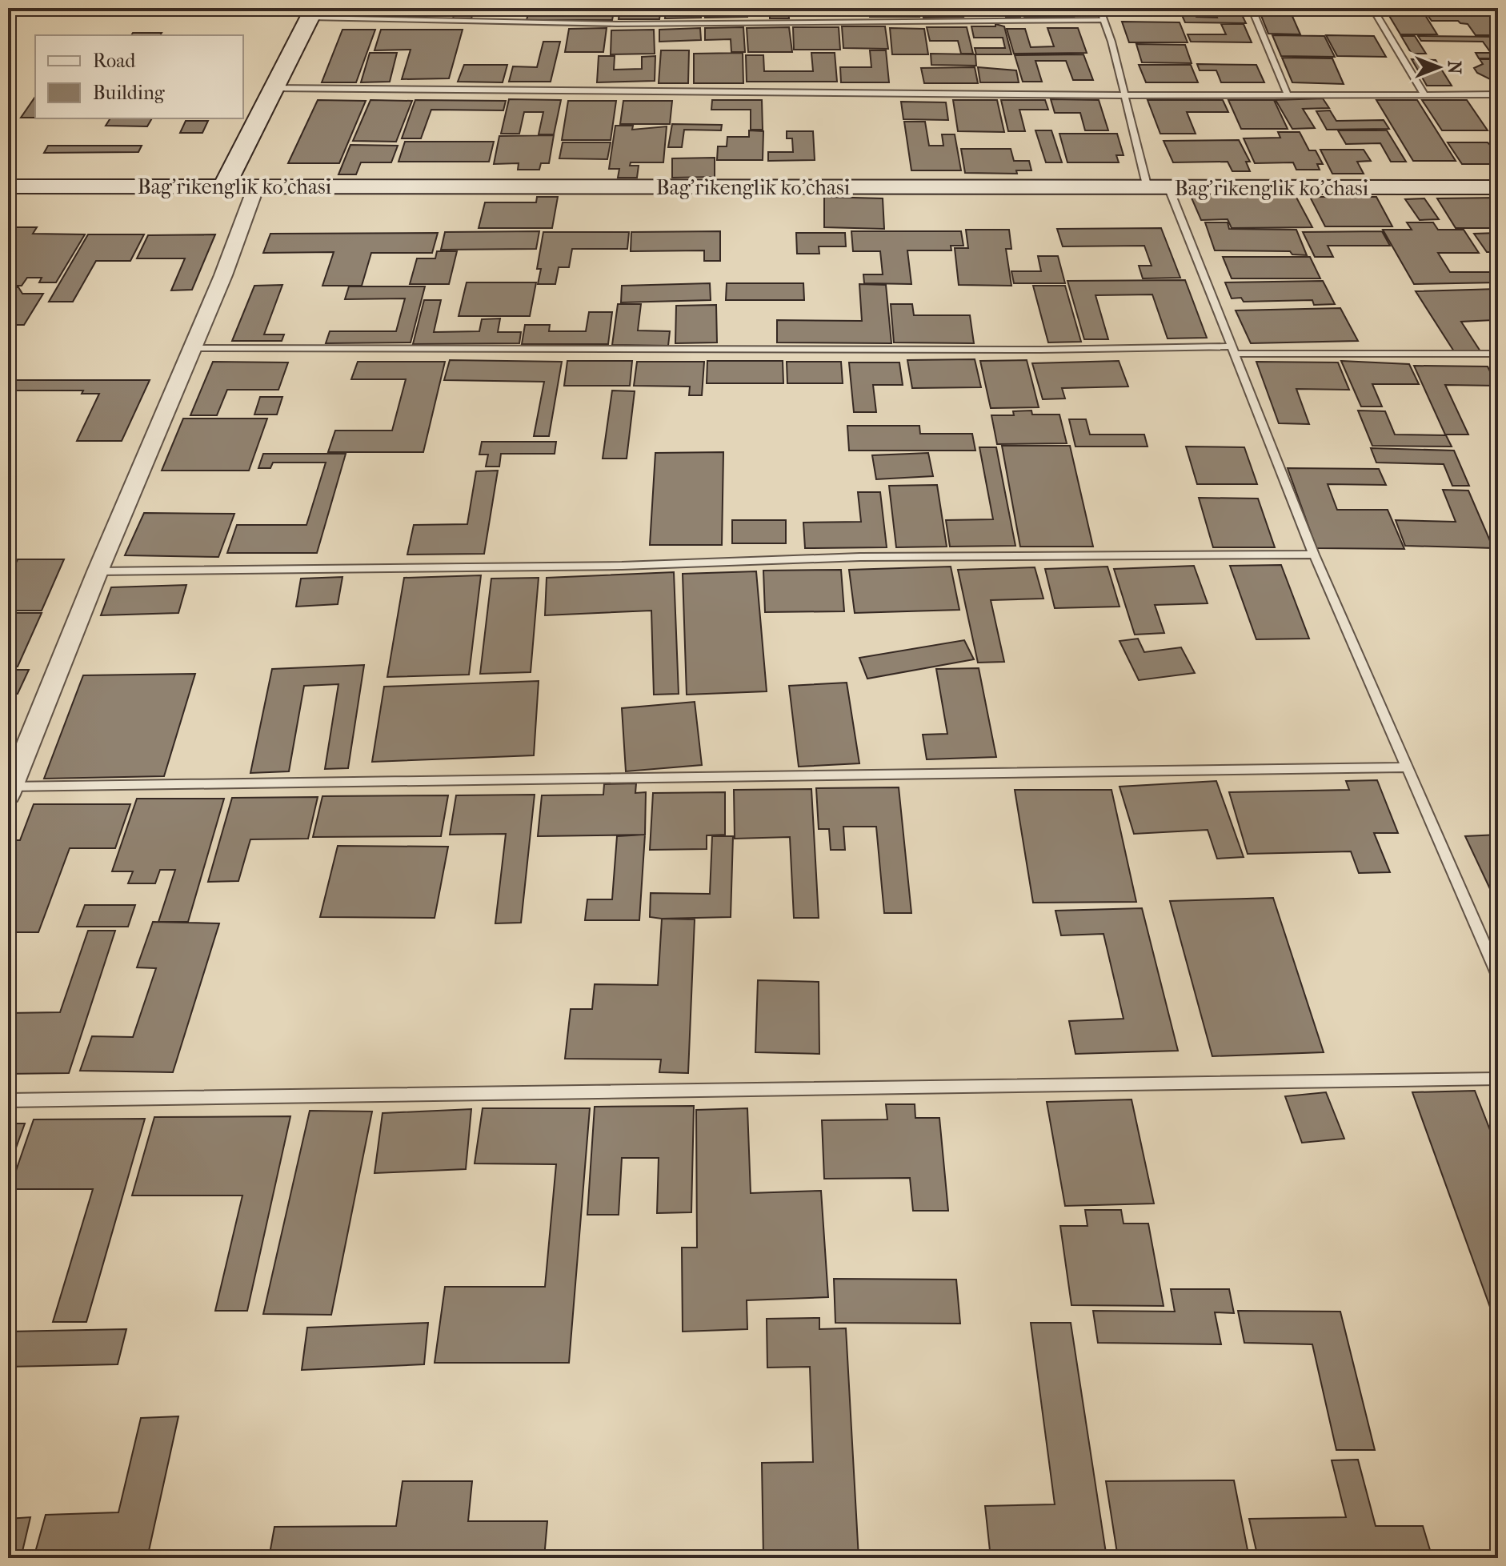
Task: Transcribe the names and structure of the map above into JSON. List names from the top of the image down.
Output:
{
  "streets": {
    "main road": ["Bag'rikenglik ko'chasi"]
  },
  "legend": ["Road", "Building"],
  "north": "right"
}
